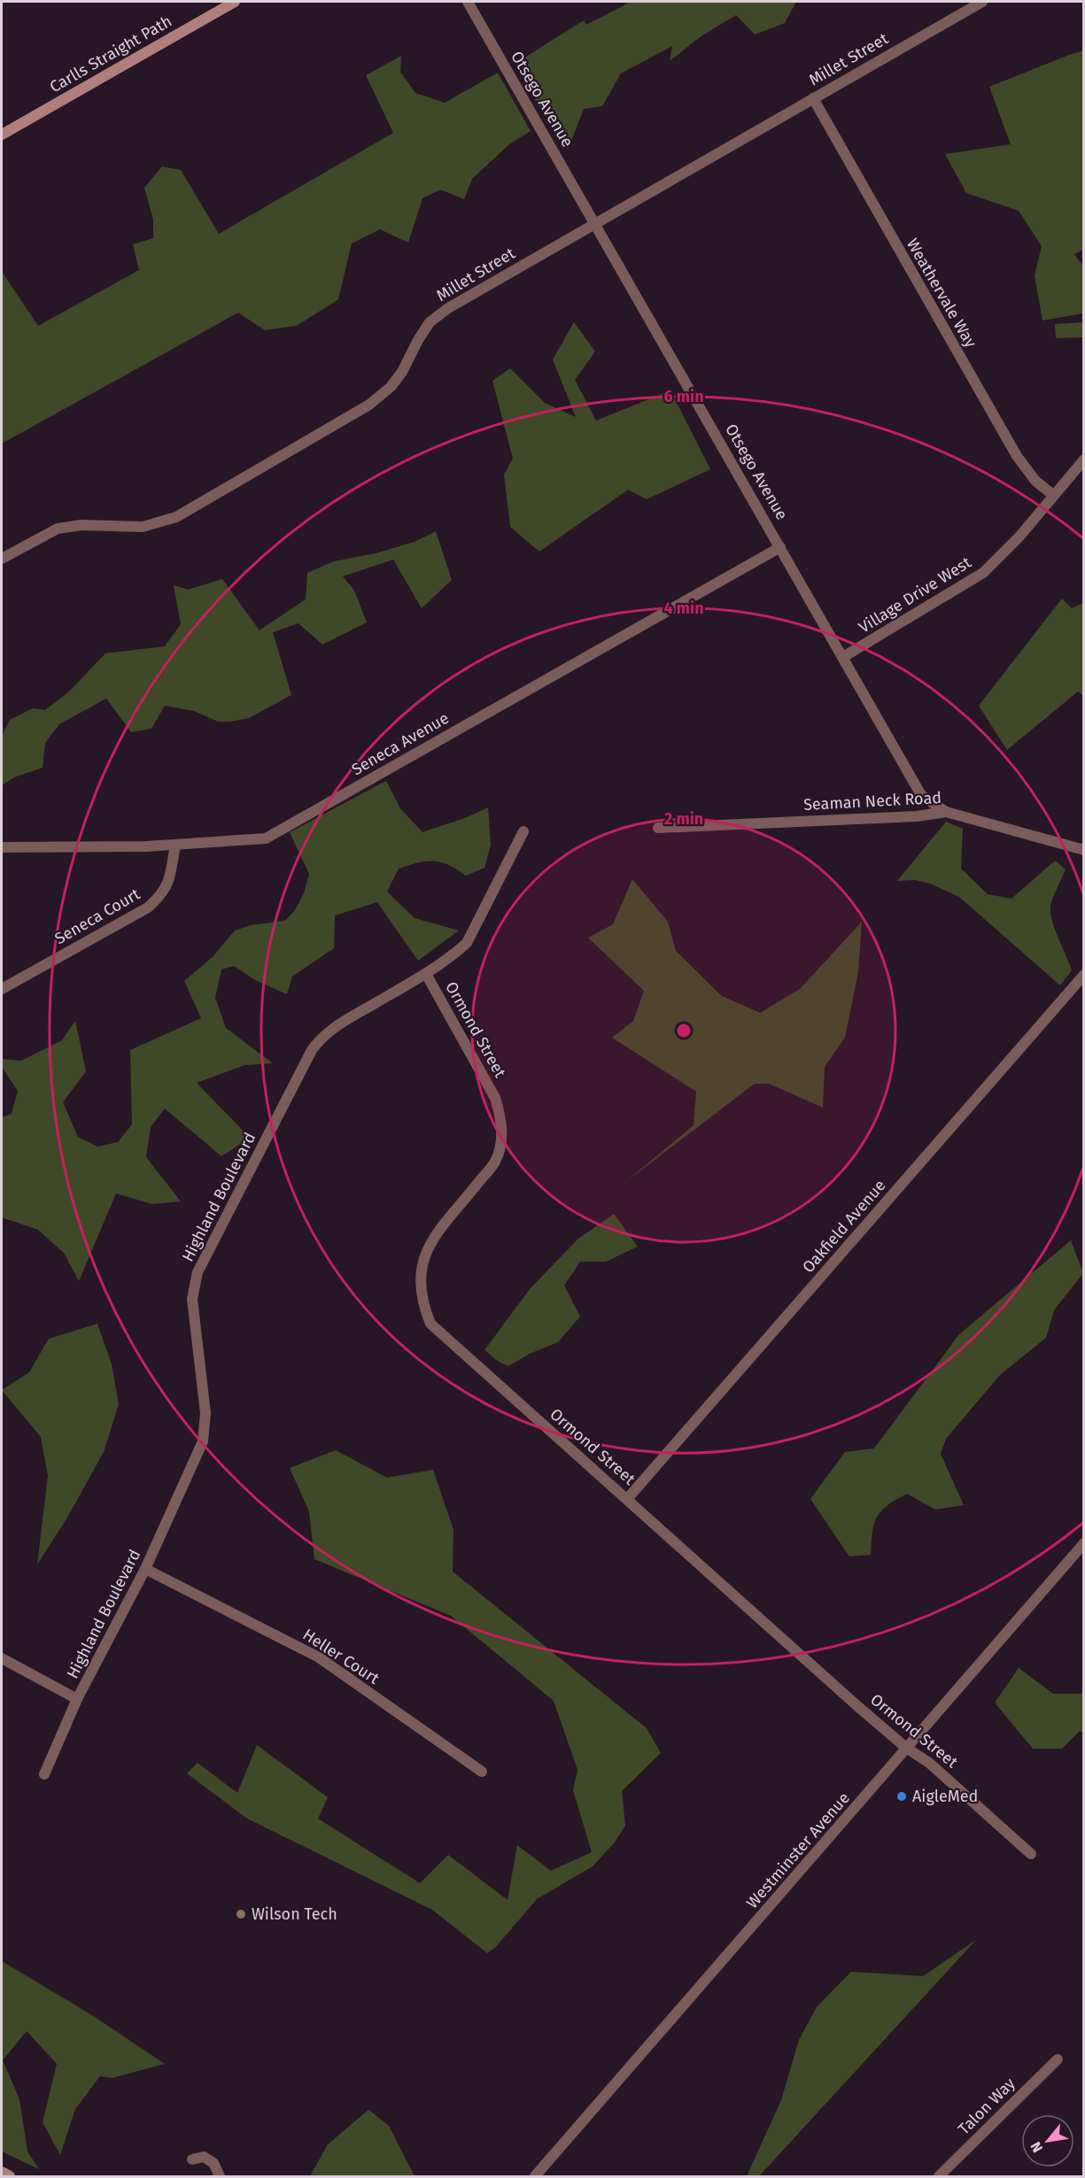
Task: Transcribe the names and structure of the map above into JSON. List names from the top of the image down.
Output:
{
  "streets": {
    "street": [
      "Carlls Straight Path",
      "Millet Street",
      "Otsego Avenue",
      "Weathervale Way",
      "Village Drive West",
      "Seneca Avenue",
      "Seaman Neck Road",
      "Seneca Court",
      "Ormond Street",
      "Highland Boulevard",
      "Oakfield Avenue",
      "Heller Court",
      "Westminster Avenue",
      "Talon Way"
    ]
  },
  "crossings": [
    ["Millet Street", "Otsego Avenue"],
    ["Millet Street", "Weathervale Way"],
    ["Otsego Avenue", "Village Drive West"],
    ["Otsego Avenue", "Seneca Avenue"],
    ["Otsego Avenue", "Seaman Neck Road"],
    ["Weathervale Way", "Village Drive West"],
    ["Seneca Avenue", "Seneca Court"],
    ["Ormond Street", "Highland Boulevard"],
    ["Ormond Street", "Oakfield Avenue"],
    ["Ormond Street", "Westminster Avenue"],
    ["Highland Boulevard", "Heller Court"]
  ],
  "places": ["AigleMed", "Wilson Tech"],
  "north": "bottom left",
  "rings": ["6 min", "4 min", "2 min"]
}
